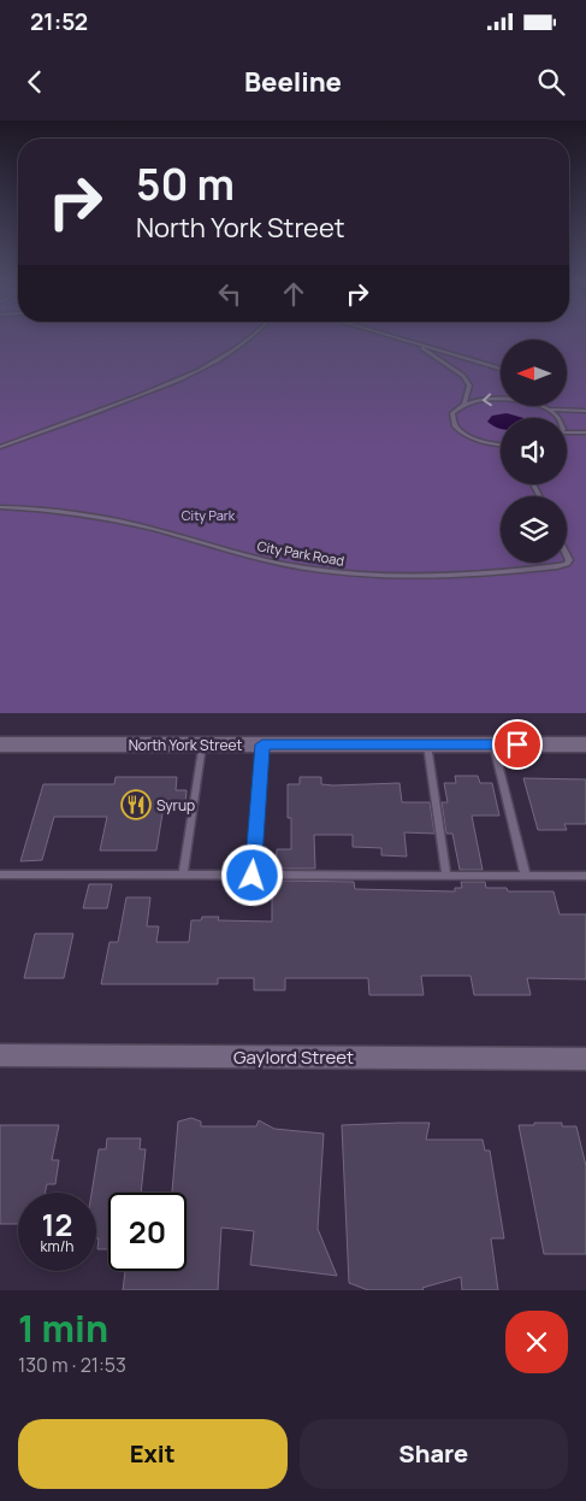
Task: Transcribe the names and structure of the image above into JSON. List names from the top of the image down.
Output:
{
  "streets": {
    "main road": ["North York Street"],
    "street": ["Gaylord Street"],
    "lane": ["City Park Road"]
  },
  "parks": ["City Park"],
  "places": {
    "restaurant": ["Syrup"]
  },
  "north": "left",
  "page": {
    "status": "21:52",
    "header": "Beeline",
    "turn": ["50 m", "North York Street"],
    "speed": "12 km/h",
    "limit": "20",
    "heading": ["1 min", "130 m · 21:53"],
    "buttons": ["Exit", "Share"]
  }
}
